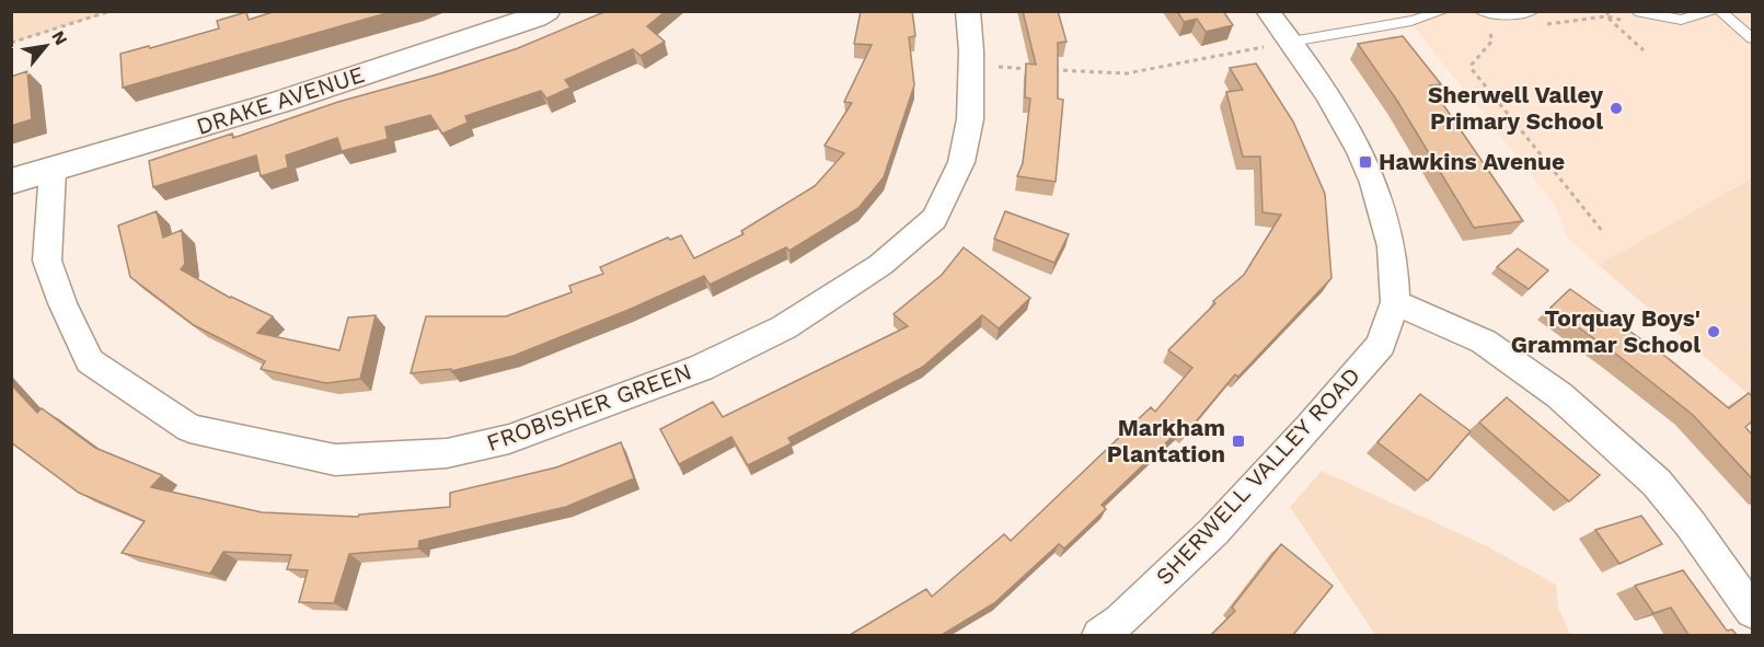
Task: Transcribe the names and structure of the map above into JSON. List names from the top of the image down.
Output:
{
  "streets": {
    "street": ["DRAKE AVENUE", "FROBISHER GREEN", "SHERWELL VALLEY ROAD"]
  },
  "crossings": [
    ["DRAKE AVENUE", "FROBISHER GREEN"]
  ],
  "places": {
    "other": ["Sherwell Valley Primary School", "Torquay Boys' Grammar School"],
    "transit": ["Hawkins Avenue", "Markham Plantation"]
  },
  "north": "top right"
}
